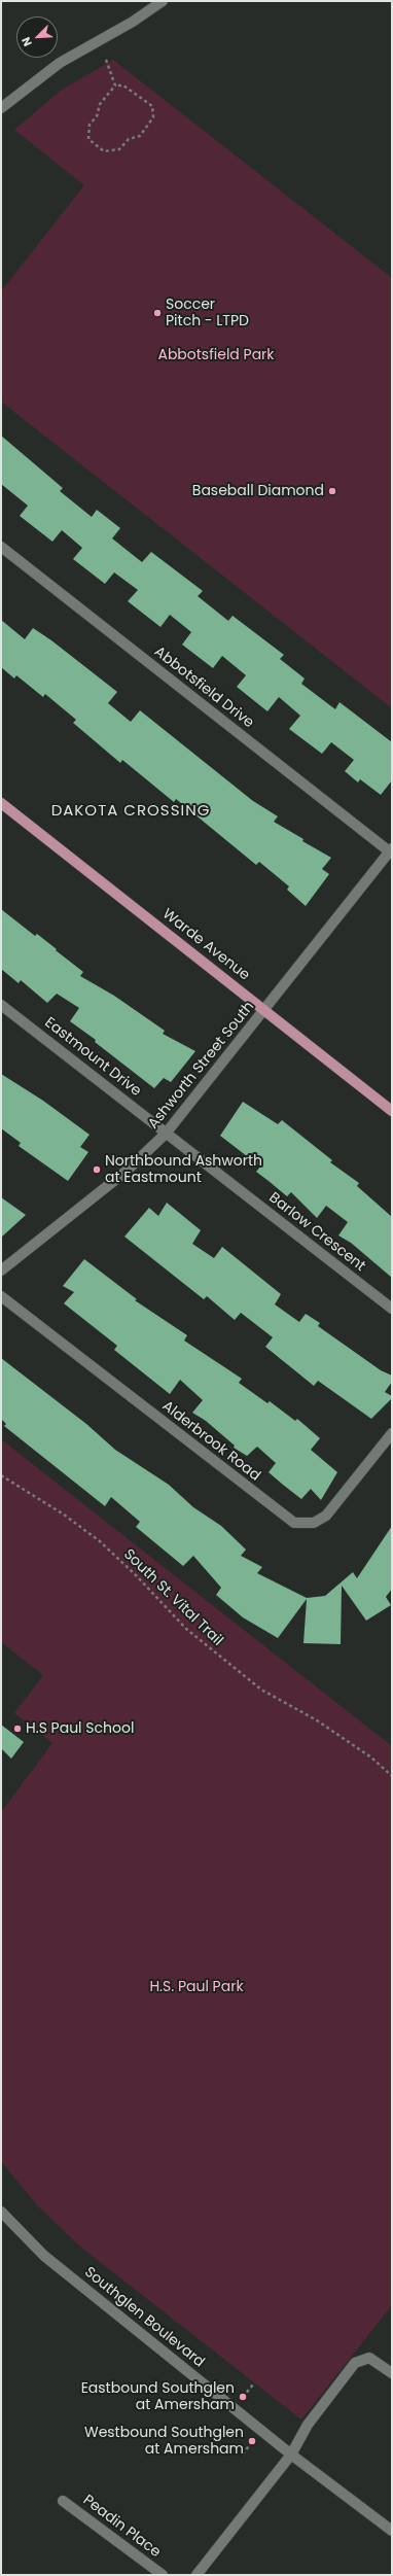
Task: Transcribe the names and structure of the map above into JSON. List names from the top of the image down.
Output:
{
  "streets": {
    "main road": ["Warde Avenue"],
    "street": [
      "Abbotsfield Drive",
      "Eastmount Drive",
      "Ashworth Street South",
      "Barlow Crescent",
      "Alderbrook Road",
      "Southglen Boulevard",
      "Peadin Place"
    ],
    "path": ["South St. Vital Trail"]
  },
  "crossings": [
    ["Abbotsfield Drive", "Ashworth Street South"],
    ["Warde Avenue", "Ashworth Street South"],
    ["Eastmount Drive", "Ashworth Street South"],
    ["Eastmount Drive", "Barlow Crescent"],
    ["Ashworth Street South", "Barlow Crescent"]
  ],
  "districts": ["DAKOTA CROSSING"],
  "parks": ["Abbotsfield Park", "H.S. Paul Park"],
  "places": [
    "Soccer Pitch - LTPD",
    "Baseball Diamond",
    "Northbound Ashworth at Eastmount",
    "H.S Paul School",
    "Eastbound Southglen at Amersham",
    "Westbound Southglen at Amersham"
  ],
  "north": "bottom left"
}
